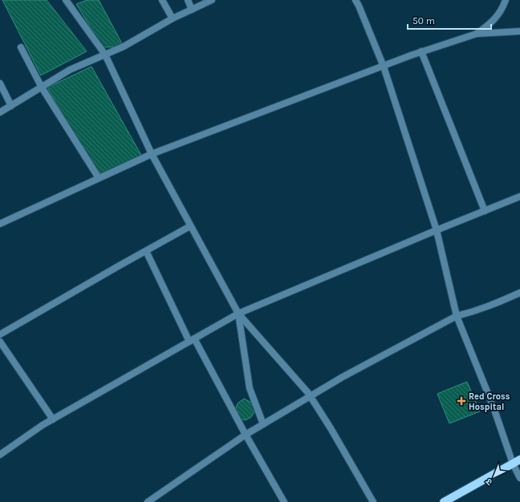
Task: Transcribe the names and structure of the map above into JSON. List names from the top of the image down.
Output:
{
  "places": {
    "health": ["Red Cross Hospital"]
  },
  "scale_bar": "50 m",
  "north": "bottom left"
}
